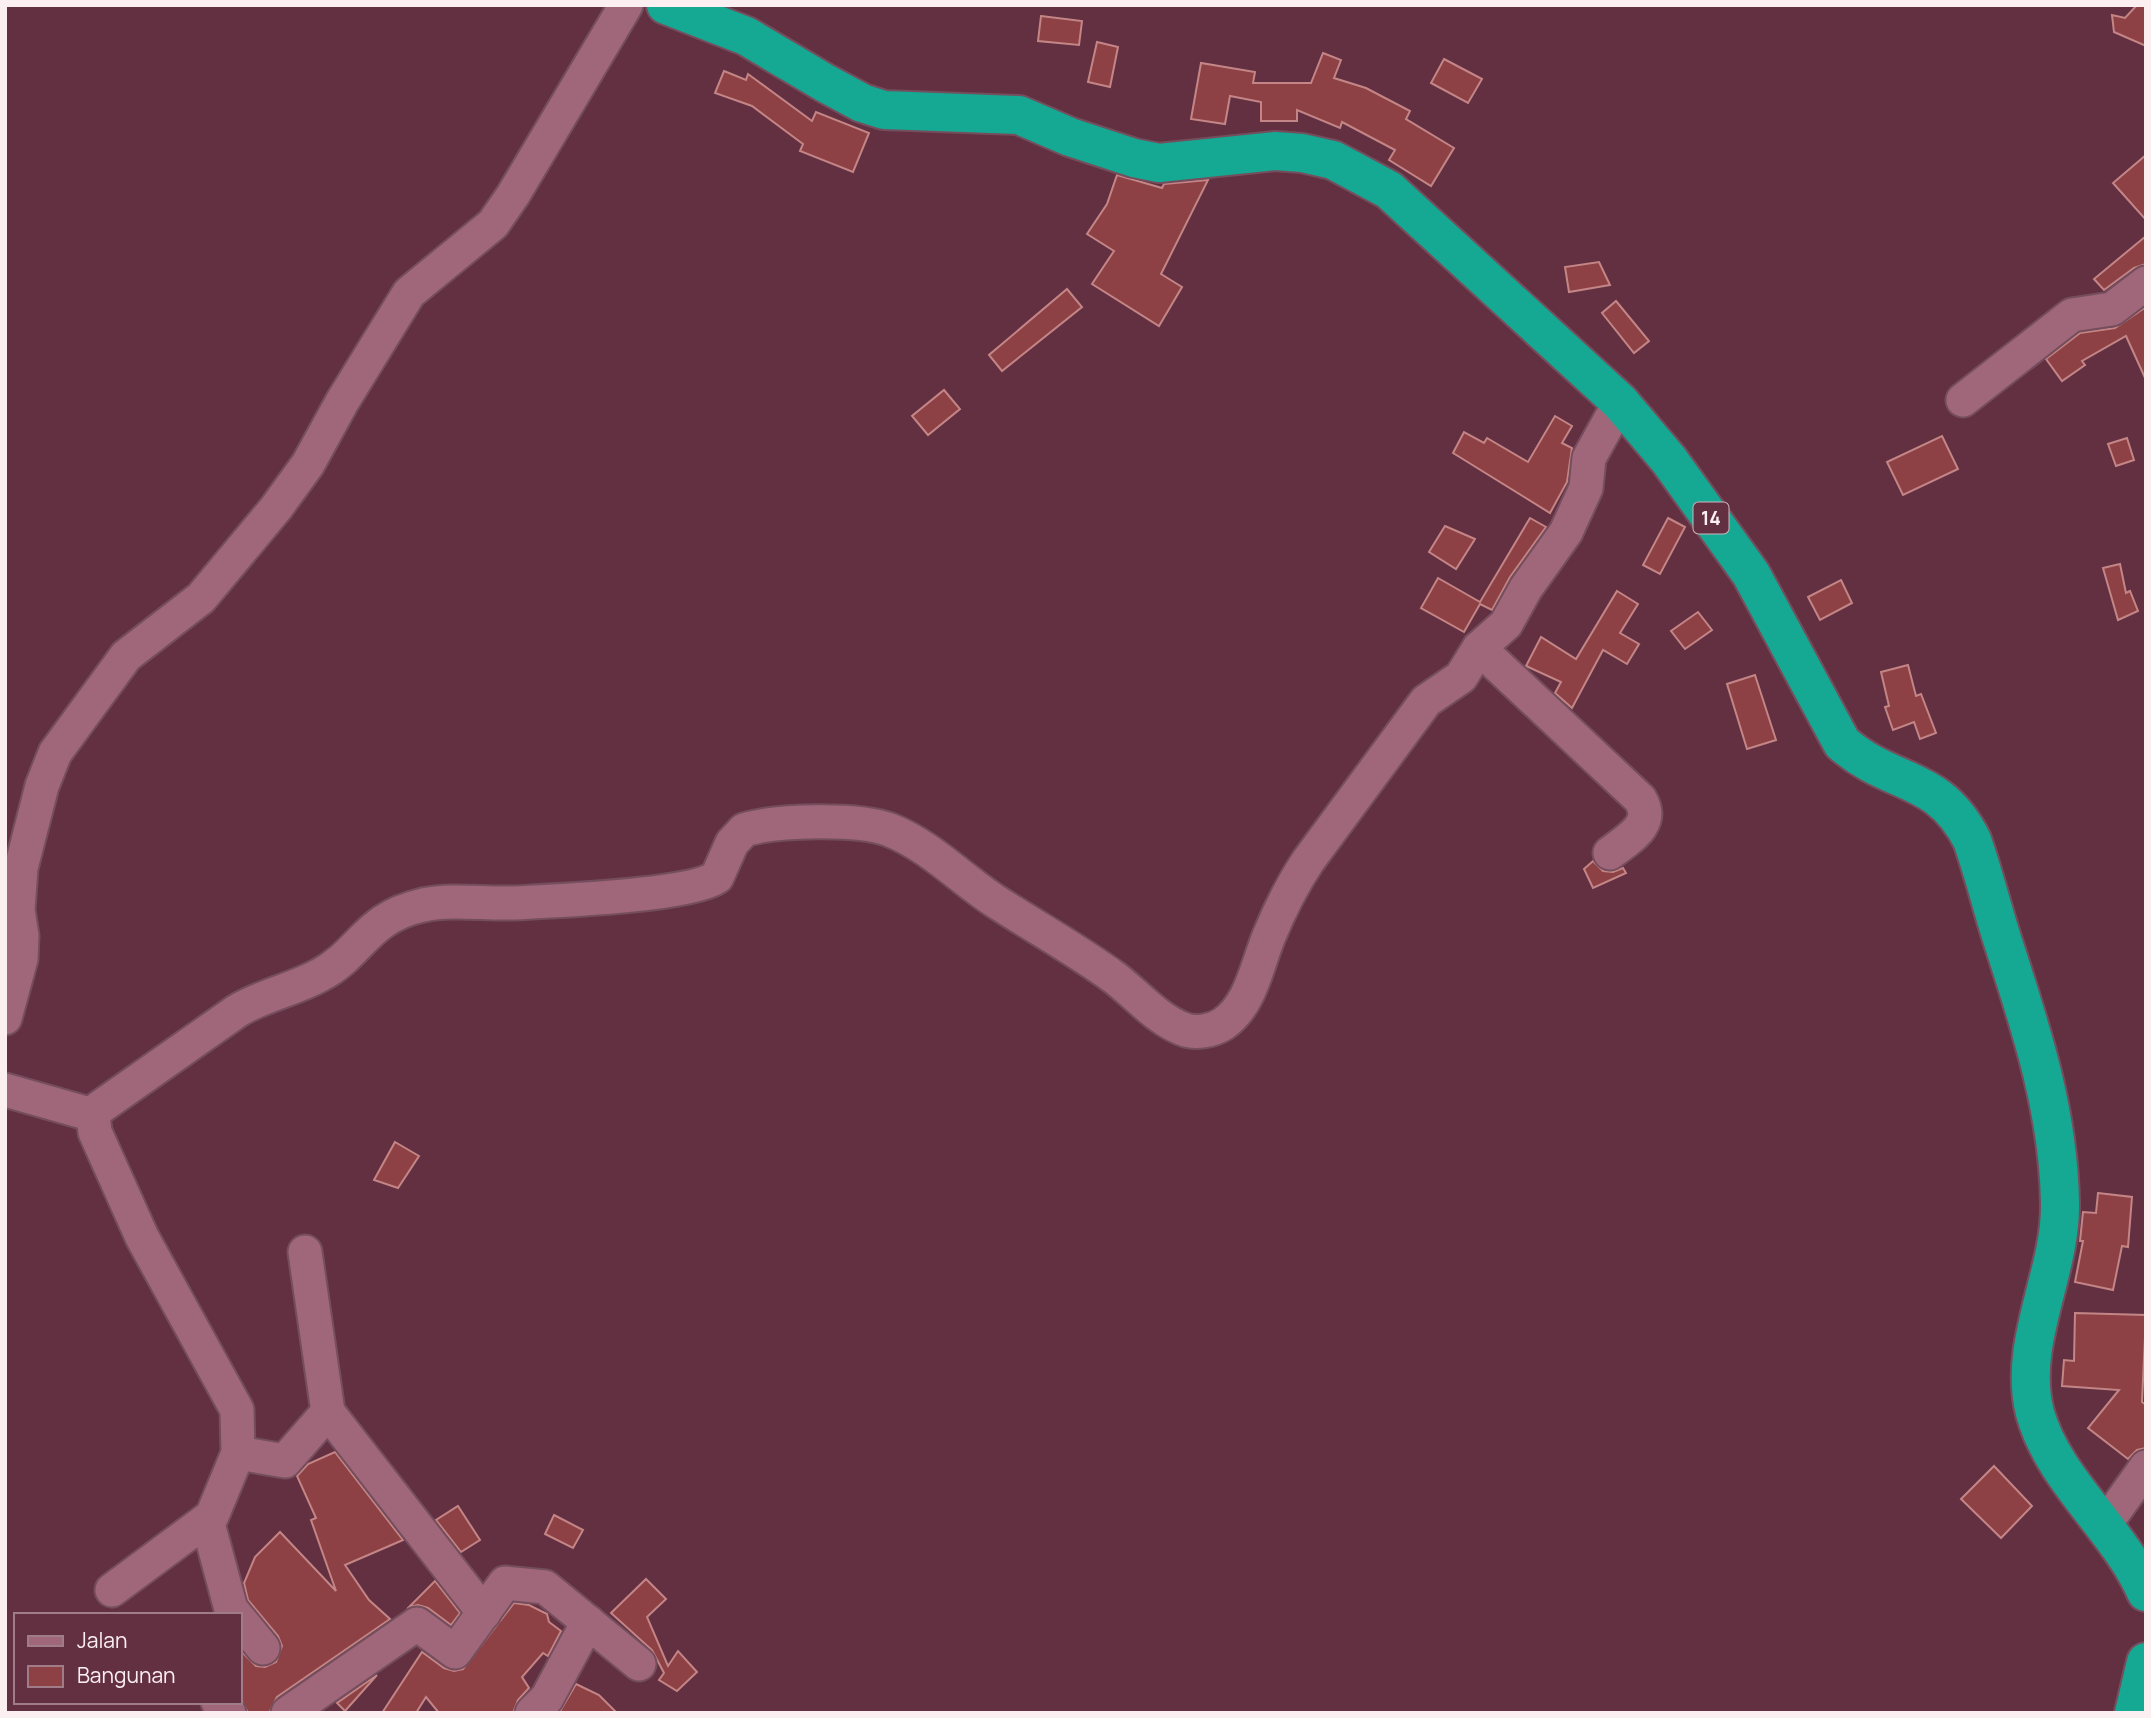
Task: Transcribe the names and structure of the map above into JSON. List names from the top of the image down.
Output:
{
  "streets": {
    "highway": ["14"]
  },
  "legend": ["Jalan", "Bangunan"]
}
